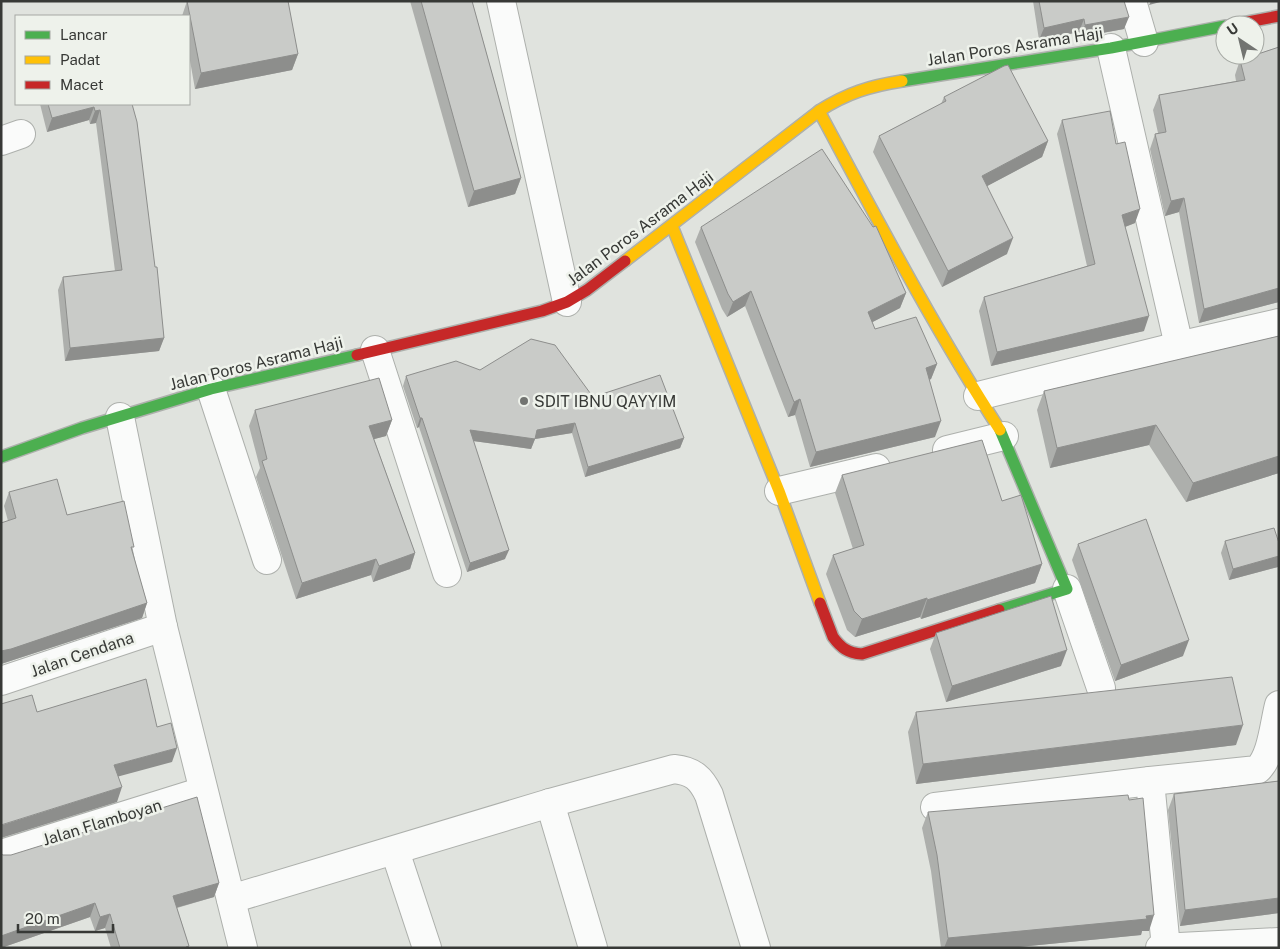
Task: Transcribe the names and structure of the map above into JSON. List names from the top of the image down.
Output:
{
  "streets": {
    "street": ["Jalan Poros Asrama Haji", "Jalan Cendana", "Jalan Flamboyan"]
  },
  "places": ["SDIT IBNU QAYYIM"],
  "legend": ["Lancar", "Padat", "Macet"],
  "scale_bar": "20 m",
  "north": "top left"
}
